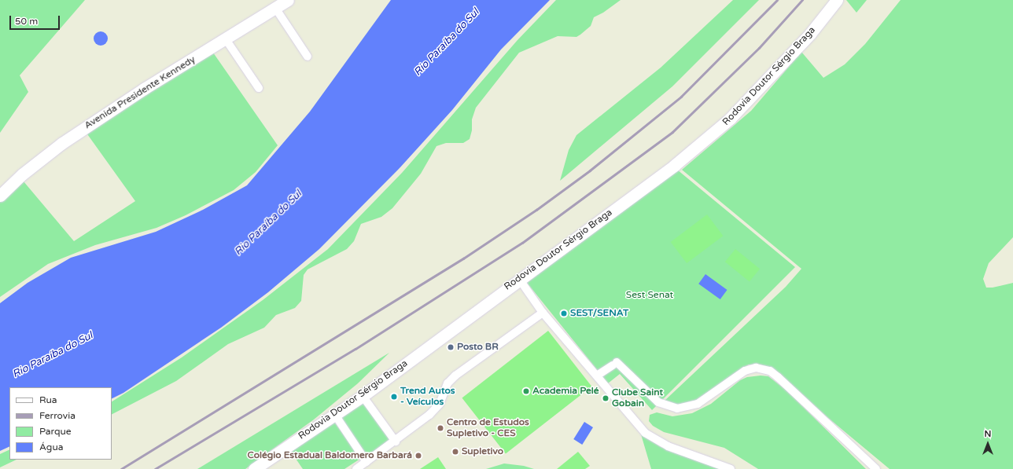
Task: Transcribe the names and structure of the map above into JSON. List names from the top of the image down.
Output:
{
  "streets": {
    "main road": ["Rodovia Doutor Sérgio Braga", "Avenida Presidente Kennedy"]
  },
  "water": ["Rio Paraíba do Sul"],
  "parks": ["Sest Senat"],
  "places": [
    "SEST/SENAT",
    "Posto BR",
    "Academia Pelé",
    "Trend Autos - Veículos",
    "Clube Saint Gobain",
    "Centro de Estudos Supletivo - CES",
    "Supletivo",
    "Colégio Estadual Baldomero Barbará"
  ],
  "legend": [
    "Rua",
    "Ferrovia",
    "Parque",
    "Água"
  ],
  "scale_bar": "50 m",
  "north": "top"
}
